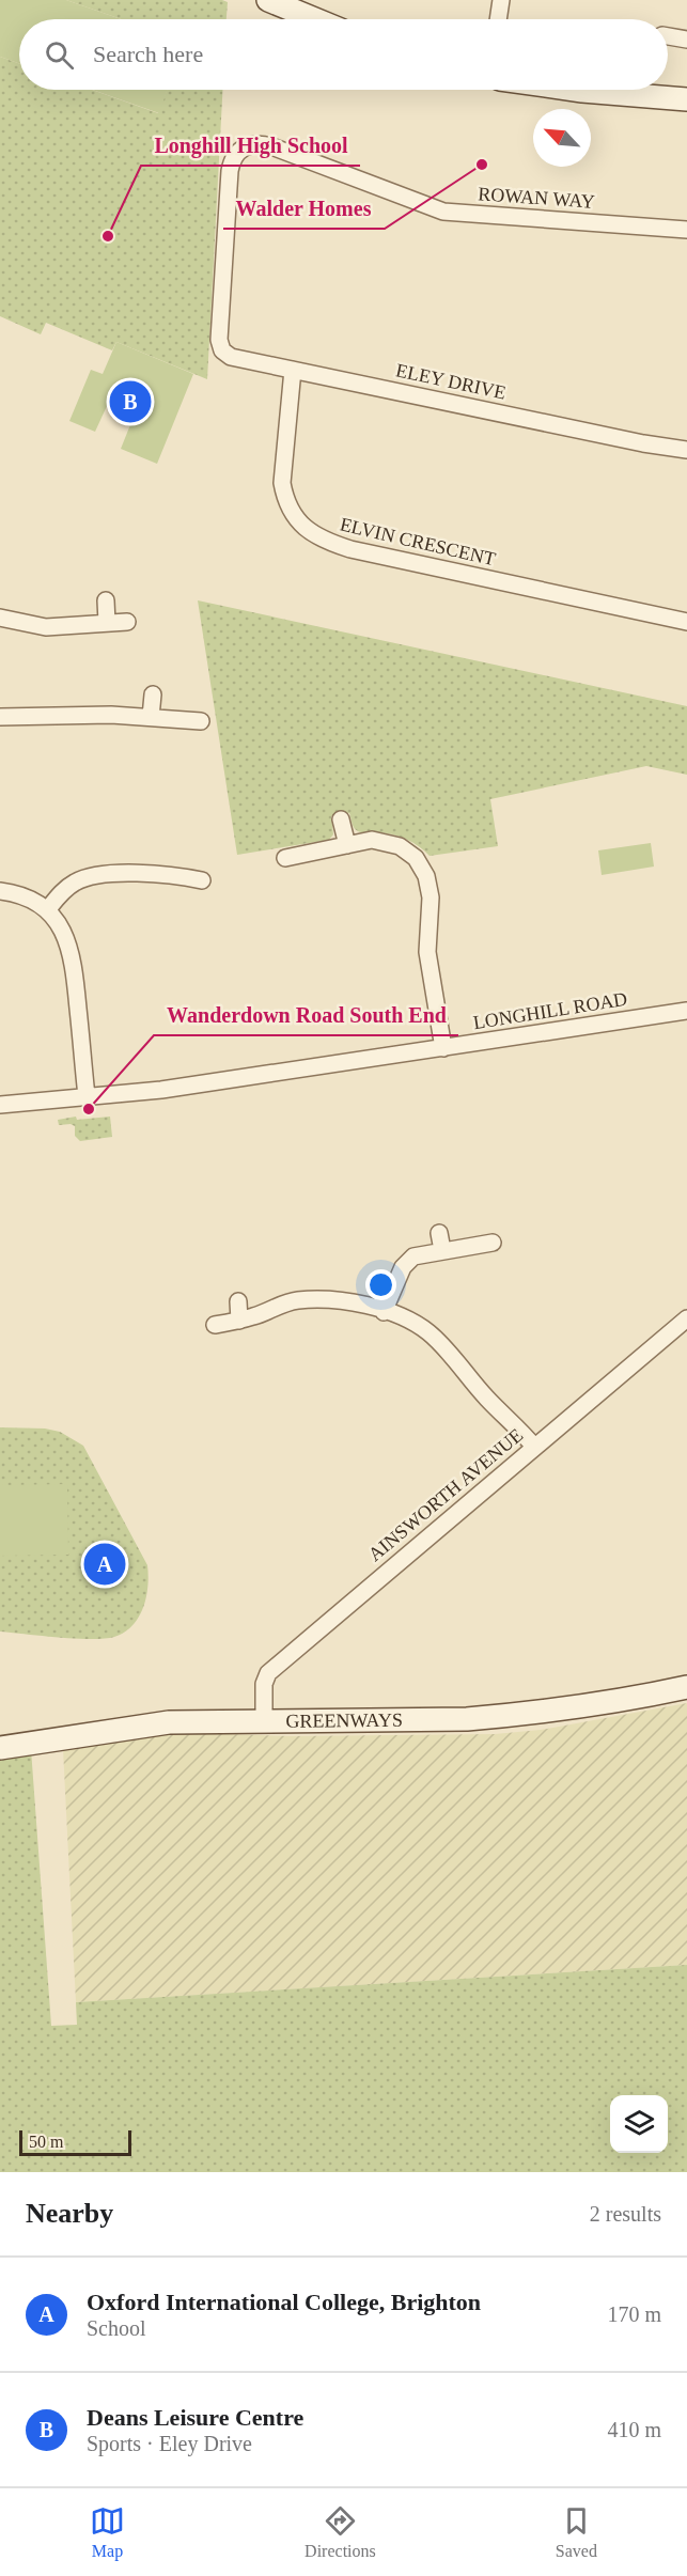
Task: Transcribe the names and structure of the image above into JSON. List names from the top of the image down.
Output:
{
  "streets": {
    "street": [
      "ROWAN WAY",
      "ELEY DRIVE",
      "ELVIN CRESCENT",
      "LONGHILL ROAD",
      "AINSWORTH AVENUE",
      "GREENWAYS"
    ]
  },
  "crossings": [
    ["ROWAN WAY", "ELEY DRIVE"],
    ["ELEY DRIVE", "ELVIN CRESCENT"],
    ["AINSWORTH AVENUE", "GREENWAYS"]
  ],
  "places": ["Walder Homes", "Longhill High School", "Wanderdown Road South End"],
  "scale_bar": "50 m",
  "north": "top left",
  "page": {
    "search": "Search here",
    "pins": ["B", "A"],
    "scale": "50 m",
    "heading": ["Nearby", "2 results"],
    "list": [
      {
        "mark": "A",
        "name": "Oxford International College, Brighton",
        "note": "School",
        "value": "170 m"
      },
      {
        "mark": "B",
        "name": "Deans Leisure Centre",
        "note": "Sports · Eley Drive",
        "value": "410 m"
      }
    ],
    "nav": ["Map", "Directions", "Saved"]
  }
}
